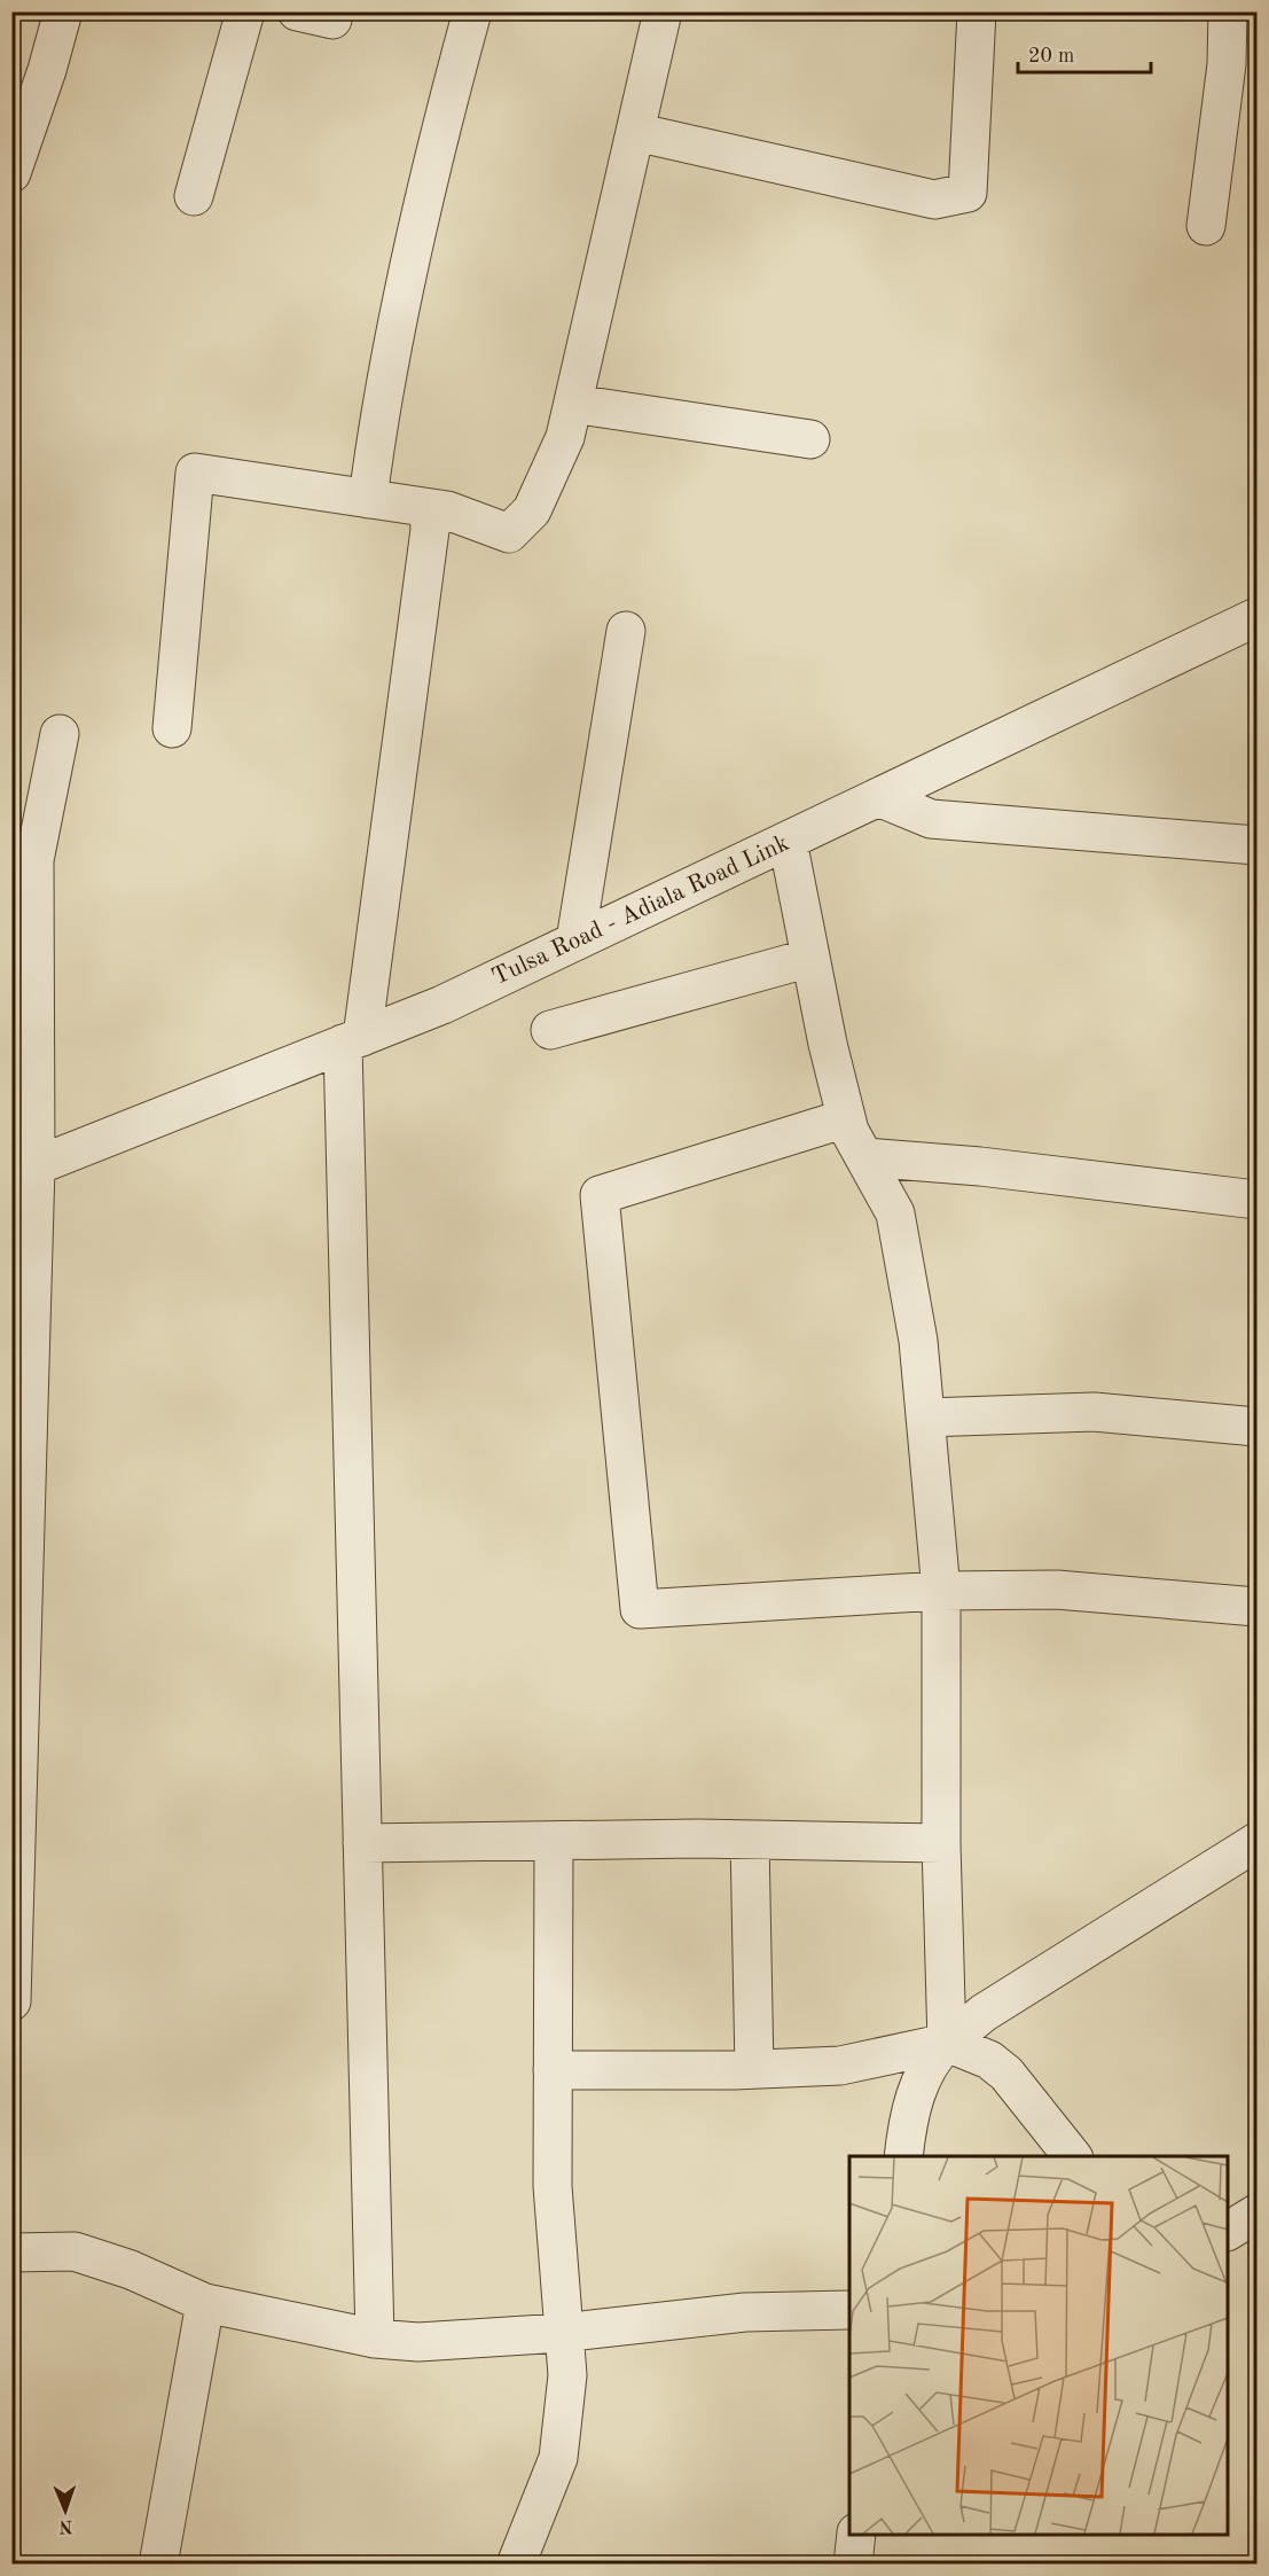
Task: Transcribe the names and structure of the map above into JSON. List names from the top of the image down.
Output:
{
  "streets": {
    "street": ["Tulsa Road - Adiala Road Link"]
  },
  "scale_bar": "20 m",
  "north": "bottom"
}
